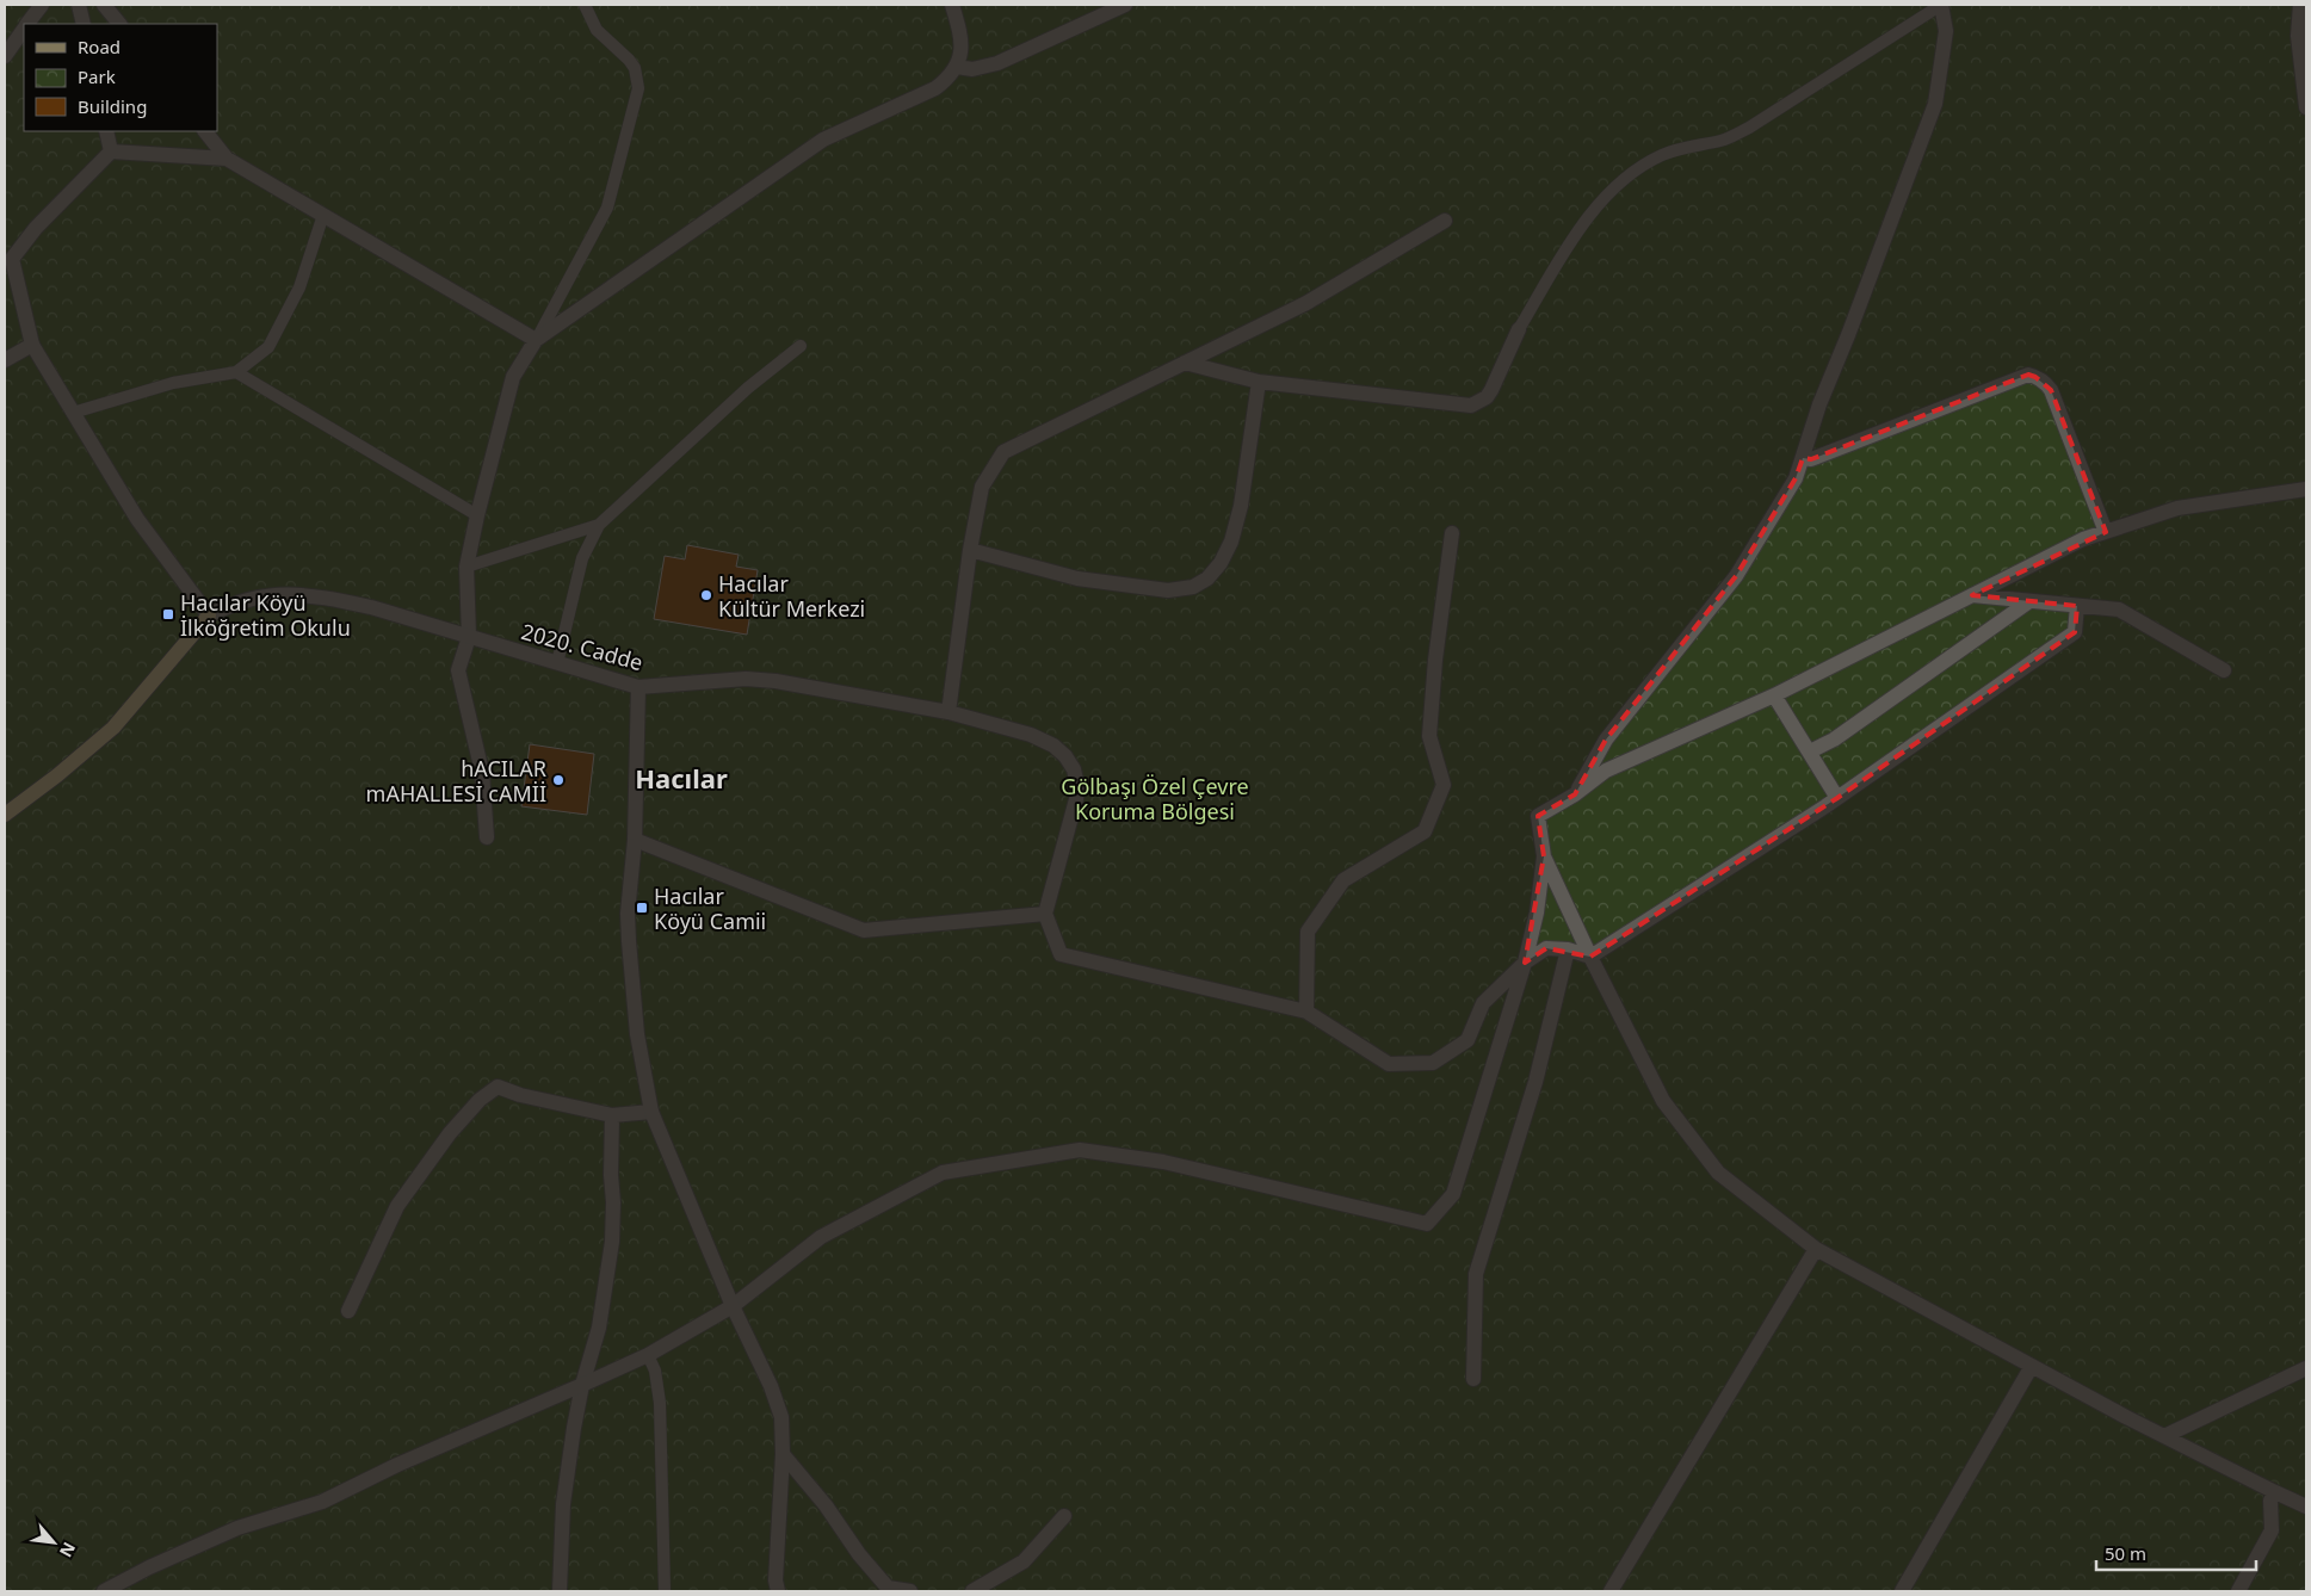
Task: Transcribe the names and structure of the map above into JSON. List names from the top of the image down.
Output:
{
  "streets": {
    "street": ["2020. Cadde"]
  },
  "districts": ["Hacılar"],
  "parks": ["Gölbaşı Özel Çevre Koruma Bölgesi"],
  "places": {
    "other": ["Hacılar Kültür Merkezi", "hACILAR mAHALLESİ cAMİİ"],
    "transit": ["Hacılar Köyü İlköğretim Okulu", "Hacılar Köyü Camii"]
  },
  "legend": ["Road", "Park", "Building"],
  "scale_bar": "50 m",
  "north": "bottom right"
}
